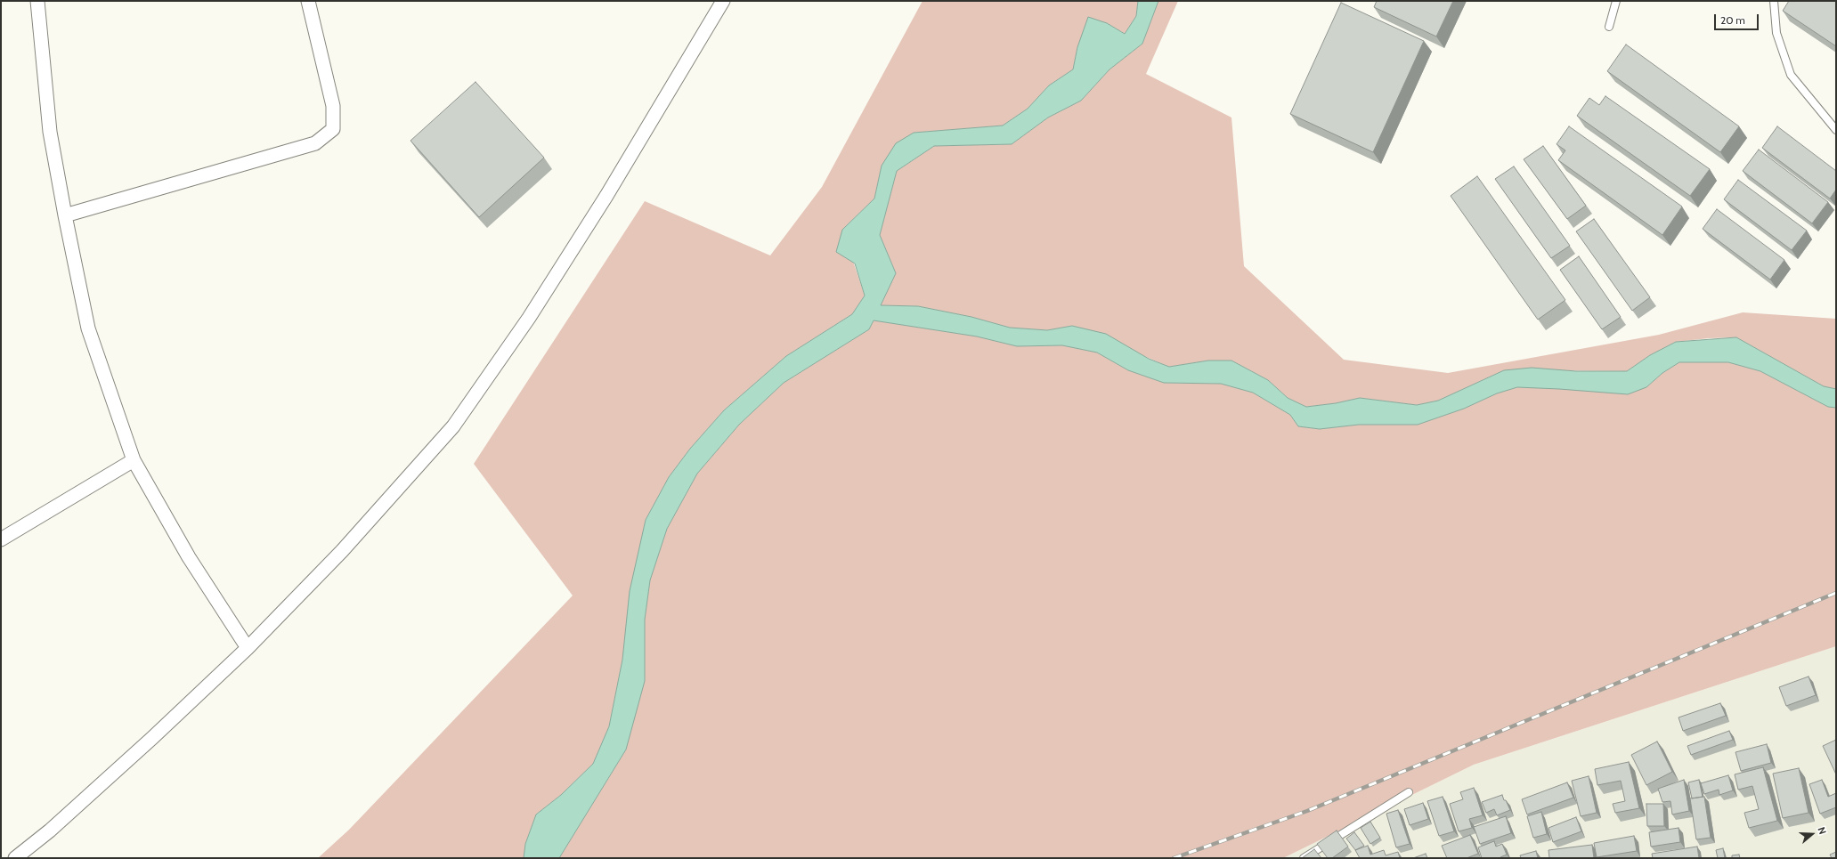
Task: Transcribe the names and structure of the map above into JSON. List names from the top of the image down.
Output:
{
  "scale_bar": "20 m",
  "north": "right"
}
